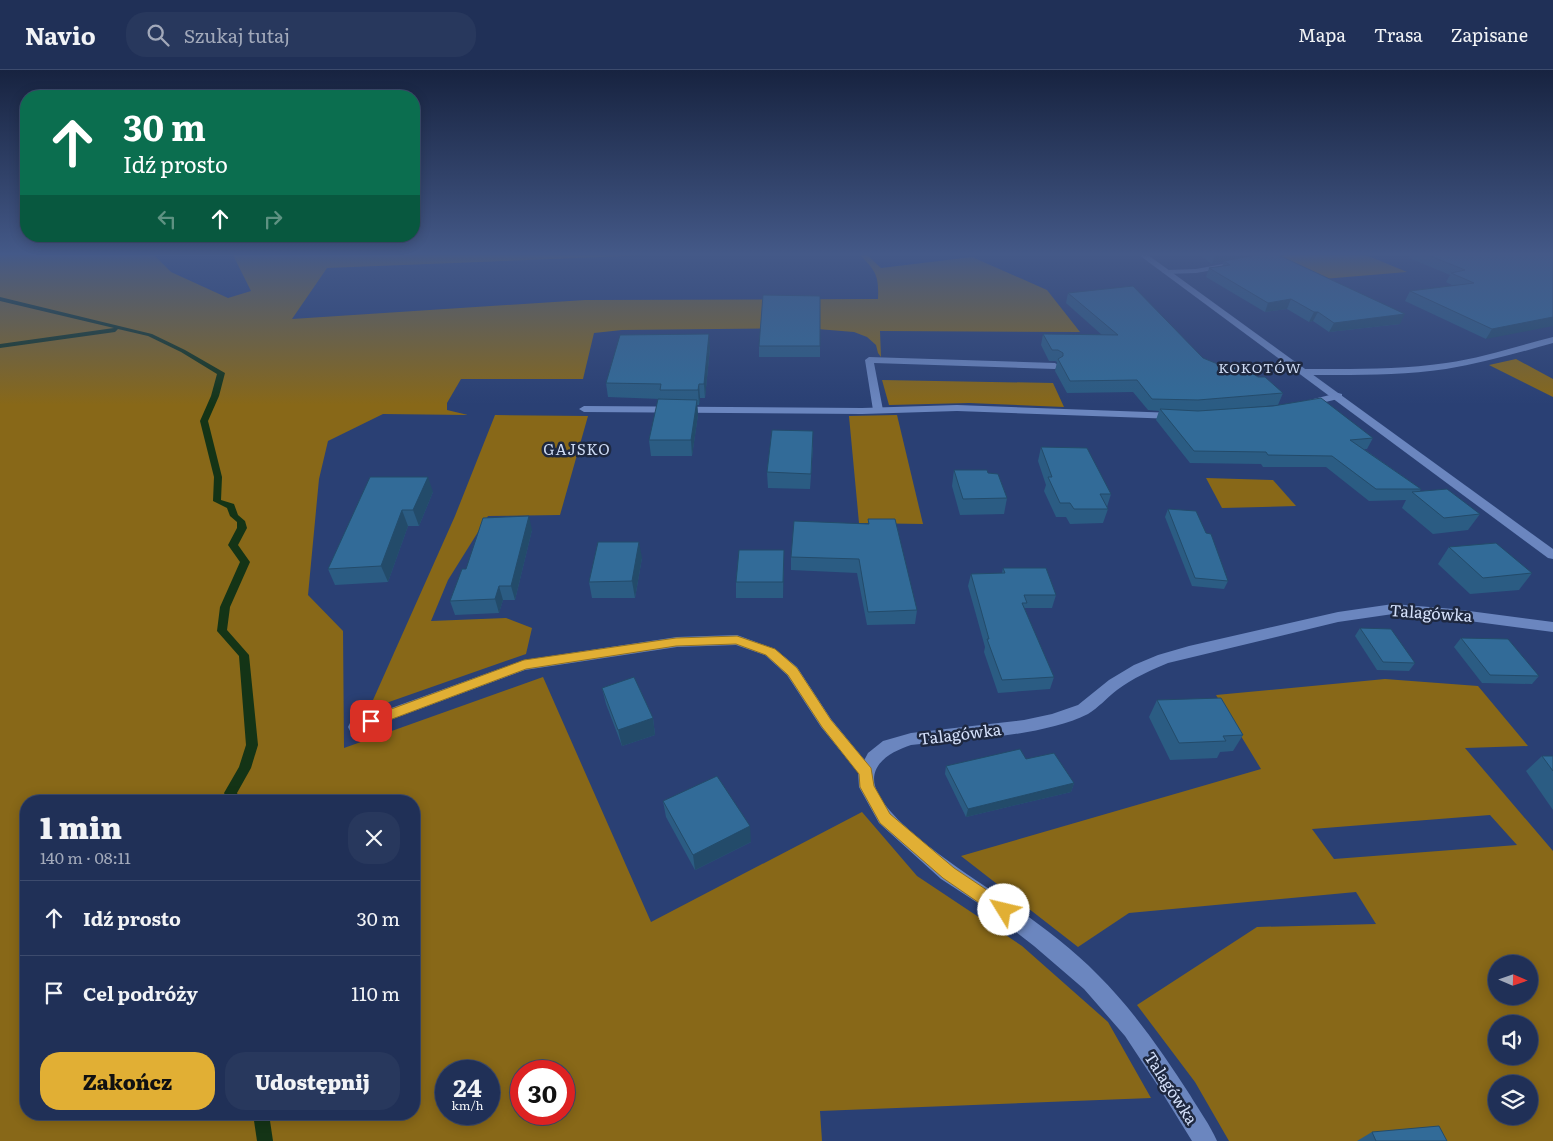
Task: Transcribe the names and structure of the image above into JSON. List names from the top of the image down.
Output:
{
  "streets": {
    "street": ["Talagówka"]
  },
  "districts": ["KOKOTÓW", "GAJSKO"],
  "north": "right",
  "page": {
    "header": "Navio",
    "search": "Szukaj tutaj",
    "nav": ["Mapa", "Trasa", "Zapisane"],
    "turn": ["30 m", "Idź prosto"],
    "heading": ["1 min", "140 m · 08:11"],
    "list": [
      {
        "name": "Idź prosto",
        "value": "30 m"
      },
      {
        "name": "Cel podróży",
        "value": "110 m"
      }
    ],
    "buttons": ["Zakończ", "Udostępnij"],
    "speed": "24 km/h",
    "limit": "30"
  }
}
